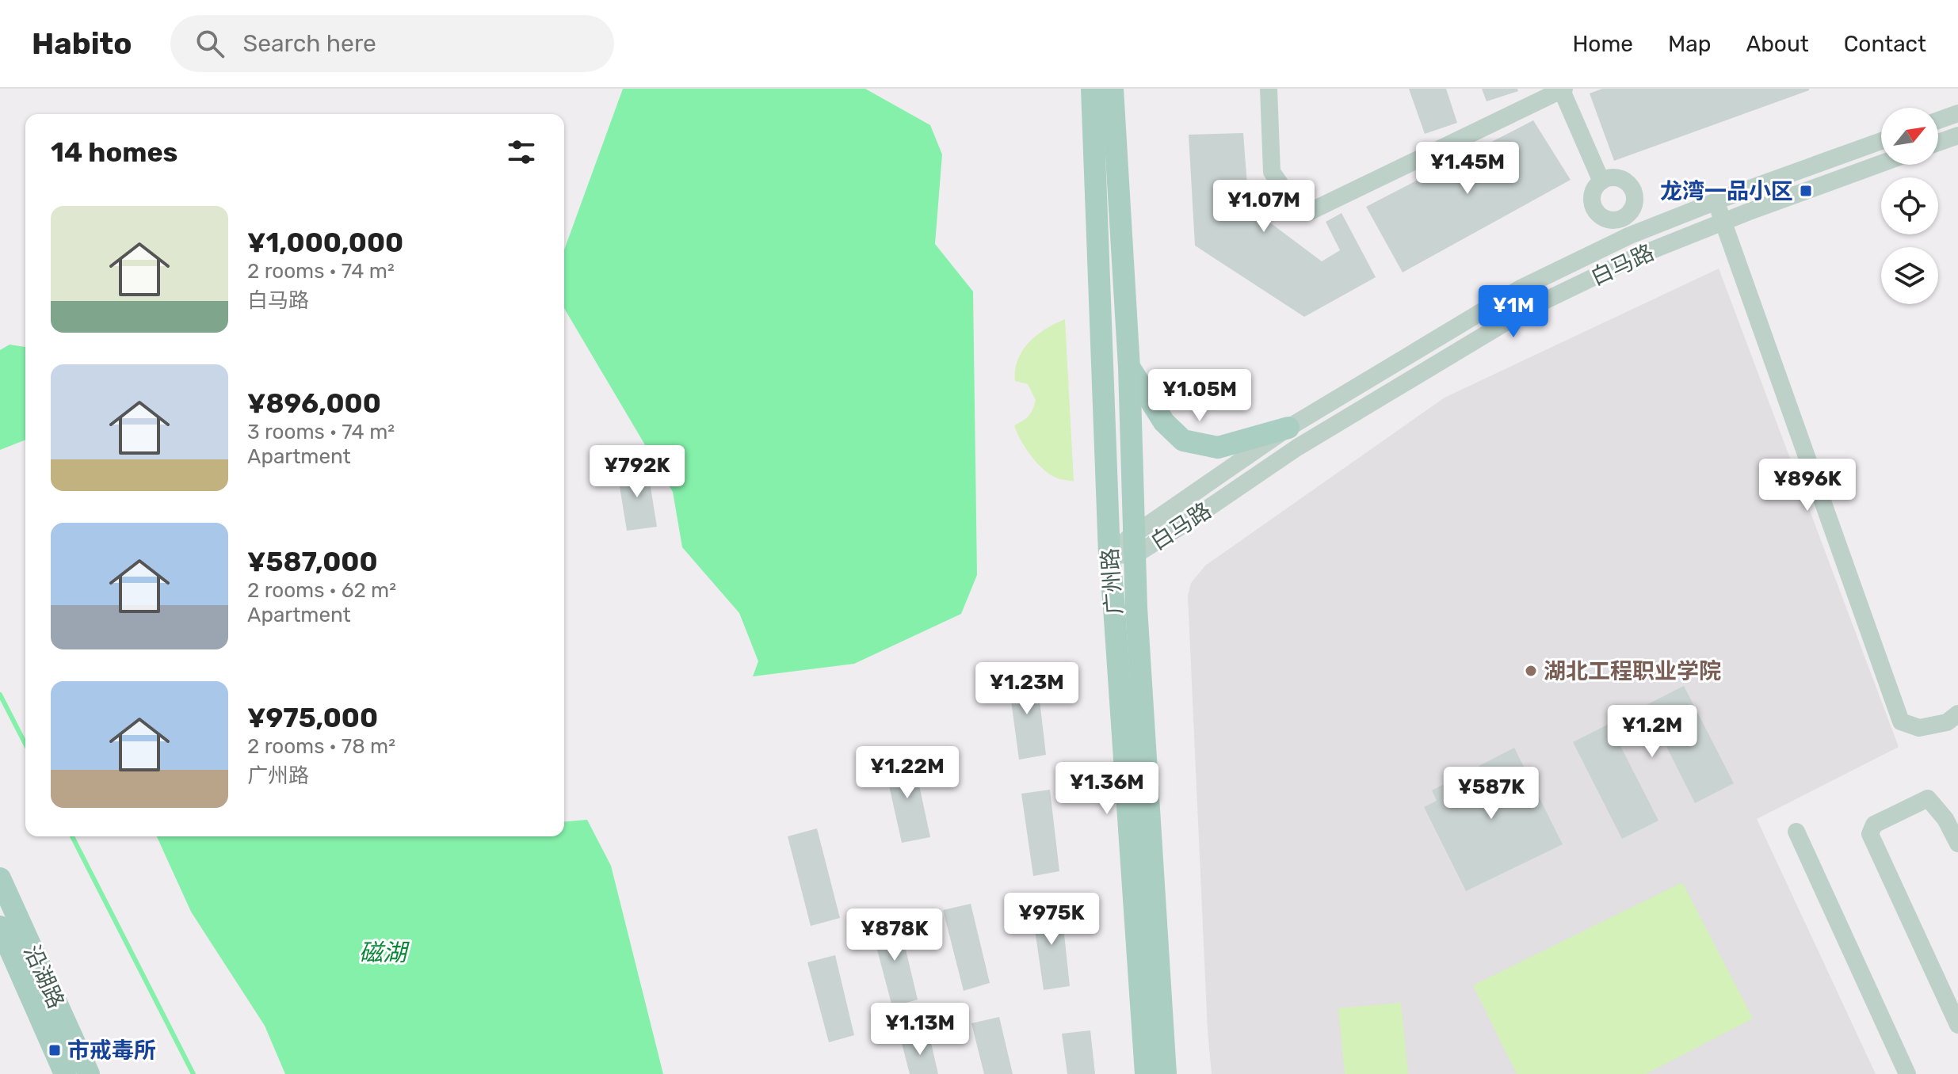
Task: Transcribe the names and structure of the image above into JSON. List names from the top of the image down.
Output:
{
  "streets": {
    "main road": ["广州路", "沿湖路"],
    "street": ["白马路"]
  },
  "crossings": [
    ["白马路", "广州路"]
  ],
  "water": ["磁湖"],
  "places": {
    "transit": ["龙湾一品小区", "市戒毒所"],
    "other": ["湖北工程职业学院"]
  },
  "north": "top right",
  "page": {
    "header": "Habito",
    "search": "Search here",
    "nav": [
      "Home",
      "Map",
      "About",
      "Contact"
    ],
    "heading": "14 homes",
    "price": [
      "¥1.45M",
      "¥1.07M",
      "¥1M",
      "¥1.05M",
      "¥792K",
      "¥896K",
      "¥1.23M",
      "¥1.2M",
      "¥1.22M",
      "¥1.36M",
      "¥587K",
      "¥975K",
      "¥878K",
      "¥1.13M"
    ],
    "list": [
      {
        "name": "¥1,000,000",
        "note": "2 rooms · 74 m² · 白马路"
      },
      {
        "name": "¥896,000",
        "note": "3 rooms · 74 m² · Apartment"
      },
      {
        "name": "¥587,000",
        "note": "2 rooms · 62 m² · Apartment"
      },
      {
        "name": "¥975,000",
        "note": "2 rooms · 78 m² · 广州路"
      }
    ]
  }
}
